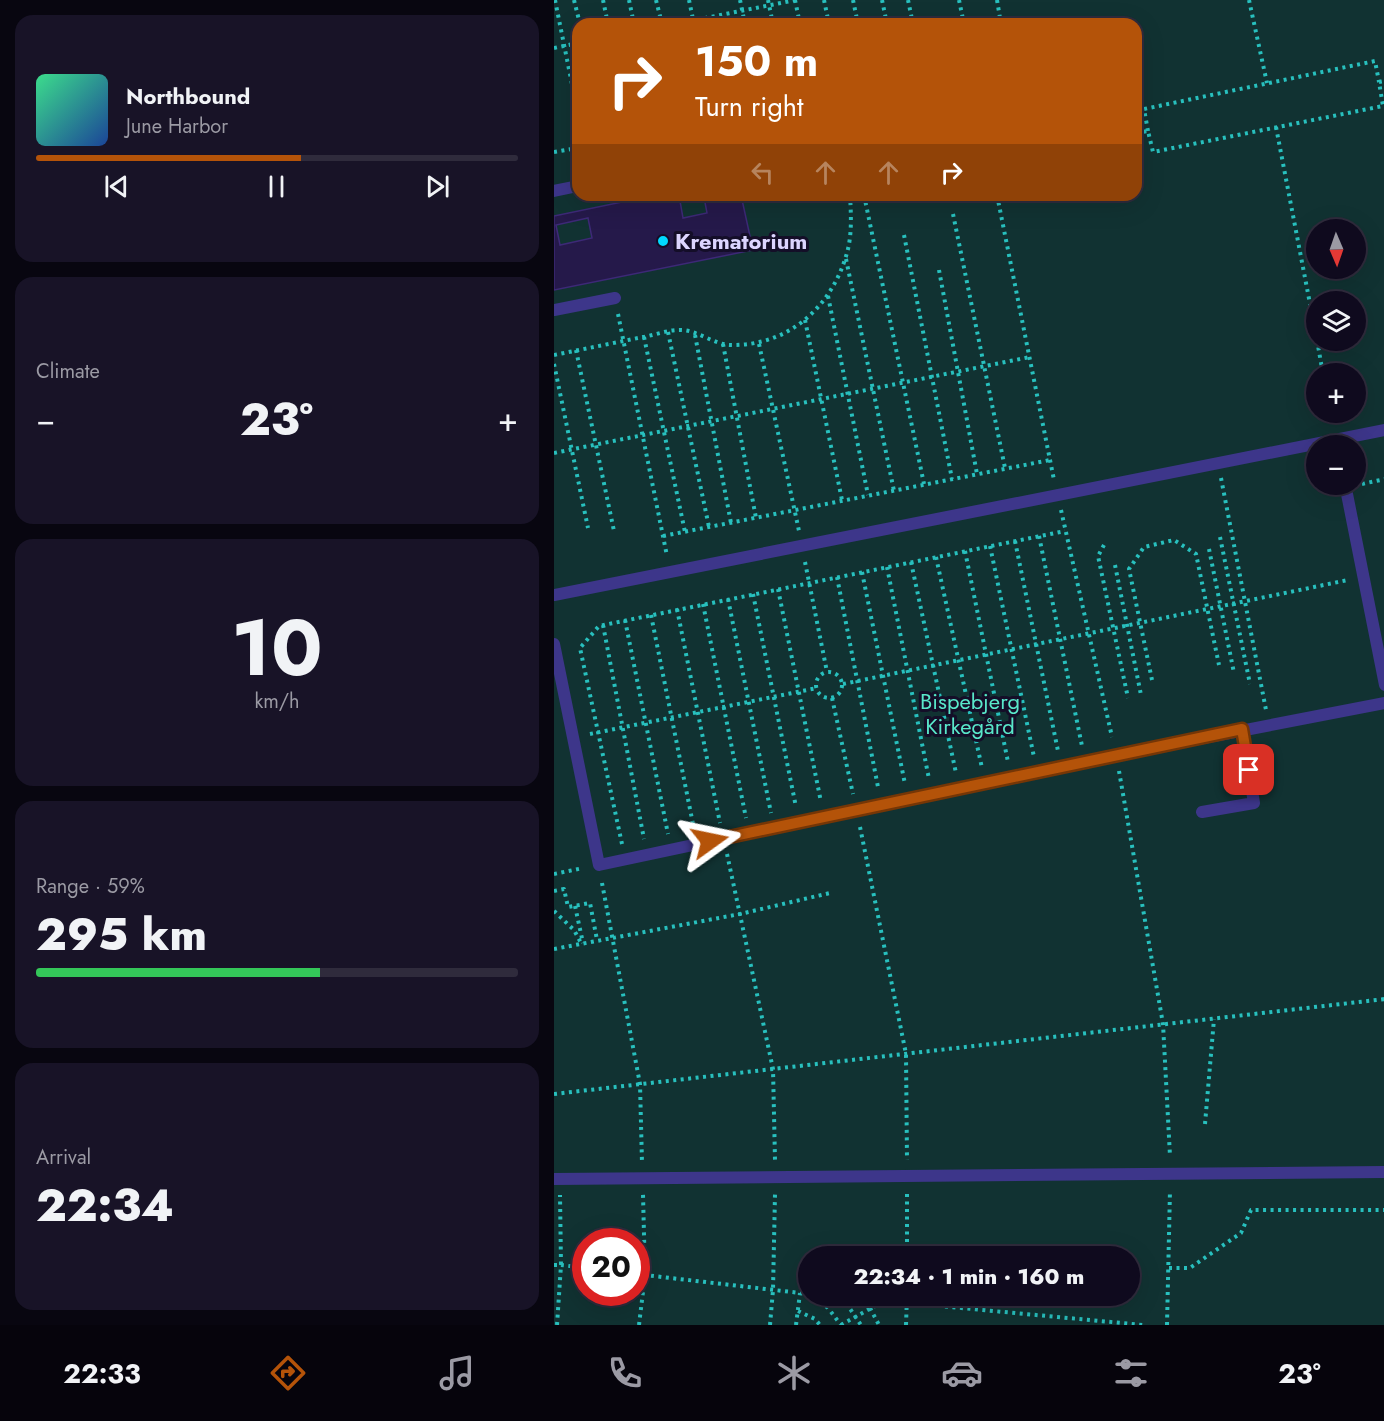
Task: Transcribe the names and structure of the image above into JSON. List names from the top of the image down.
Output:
{
  "parks": ["Bispebjerg Kirkegård"],
  "places": ["Krematorium"],
  "north": "bottom",
  "page": {
    "turn": ["150 m", "Turn right"],
    "song": ["Northbound", "June Harbor"],
    "map_buttons": ["+", "−"],
    "tile": [
      "Climate",
      ["10", "km/h"],
      ["Range · 59%", "295 km"],
      ["Arrival", "22:34"]
    ],
    "heat": ["−", "23°", "+"],
    "limit": "20",
    "trip": "22:34 · 1 min · 160 m",
    "tabs": ["22:33", "23°"]
  }
}
